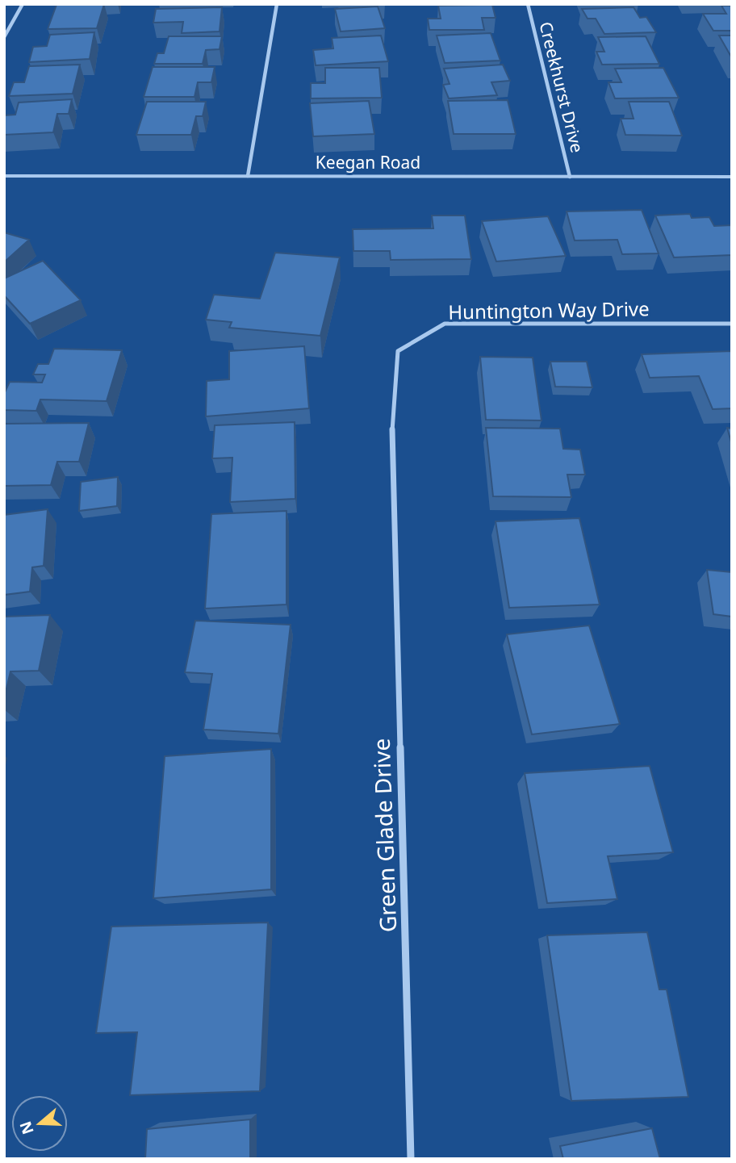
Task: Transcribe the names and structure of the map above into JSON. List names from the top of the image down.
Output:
{
  "streets": {
    "street": [
      "Creekhurst Drive",
      "Keegan Road",
      "Huntington Way Drive",
      "Green Glade Drive"
    ]
  },
  "crossings": [
    ["Creekhurst Drive", "Keegan Road"],
    ["Huntington Way Drive", "Green Glade Drive"]
  ],
  "north": "left"
}
